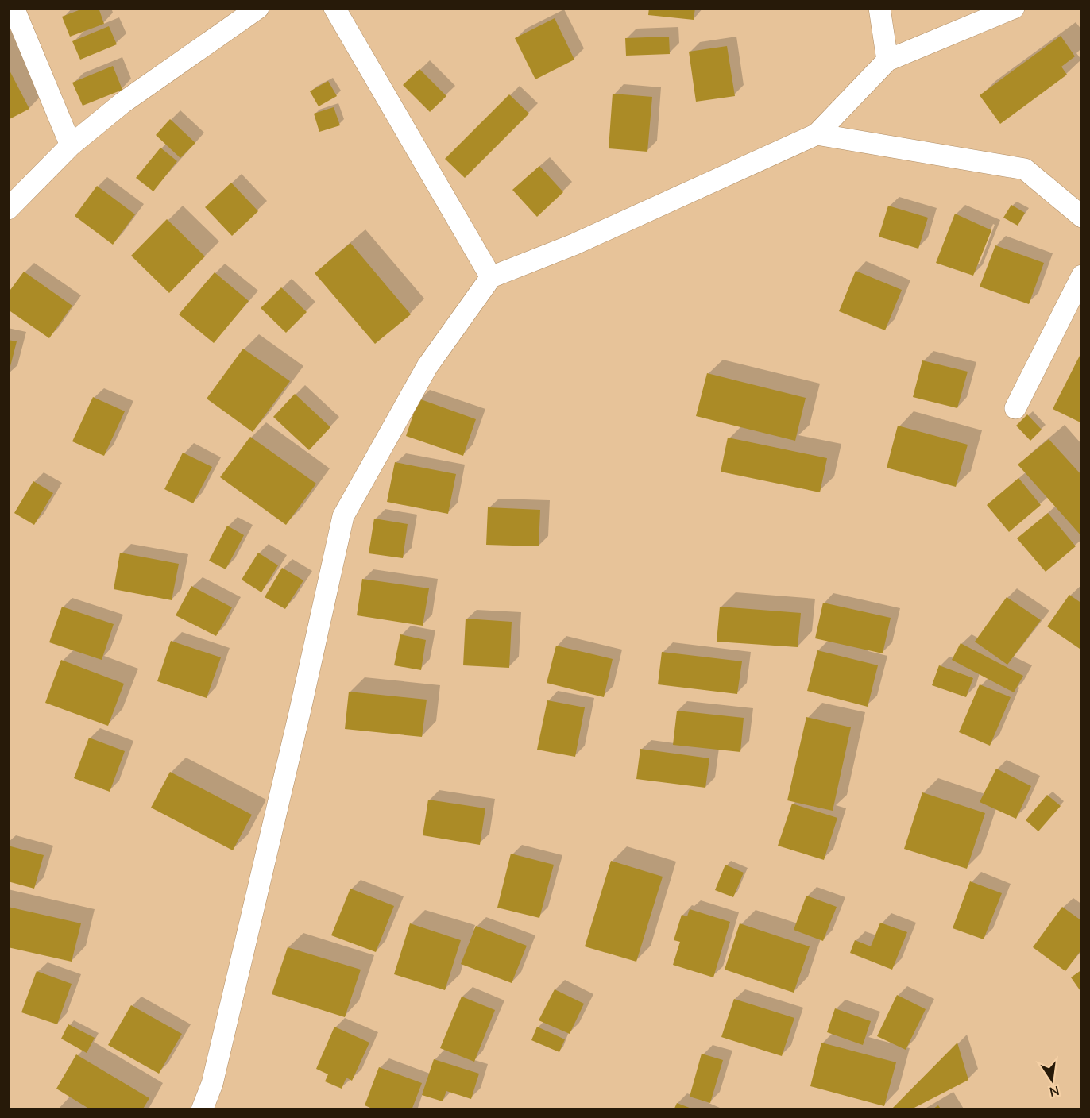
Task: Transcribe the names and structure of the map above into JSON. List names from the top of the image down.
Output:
{
  "north": "bottom"
}
